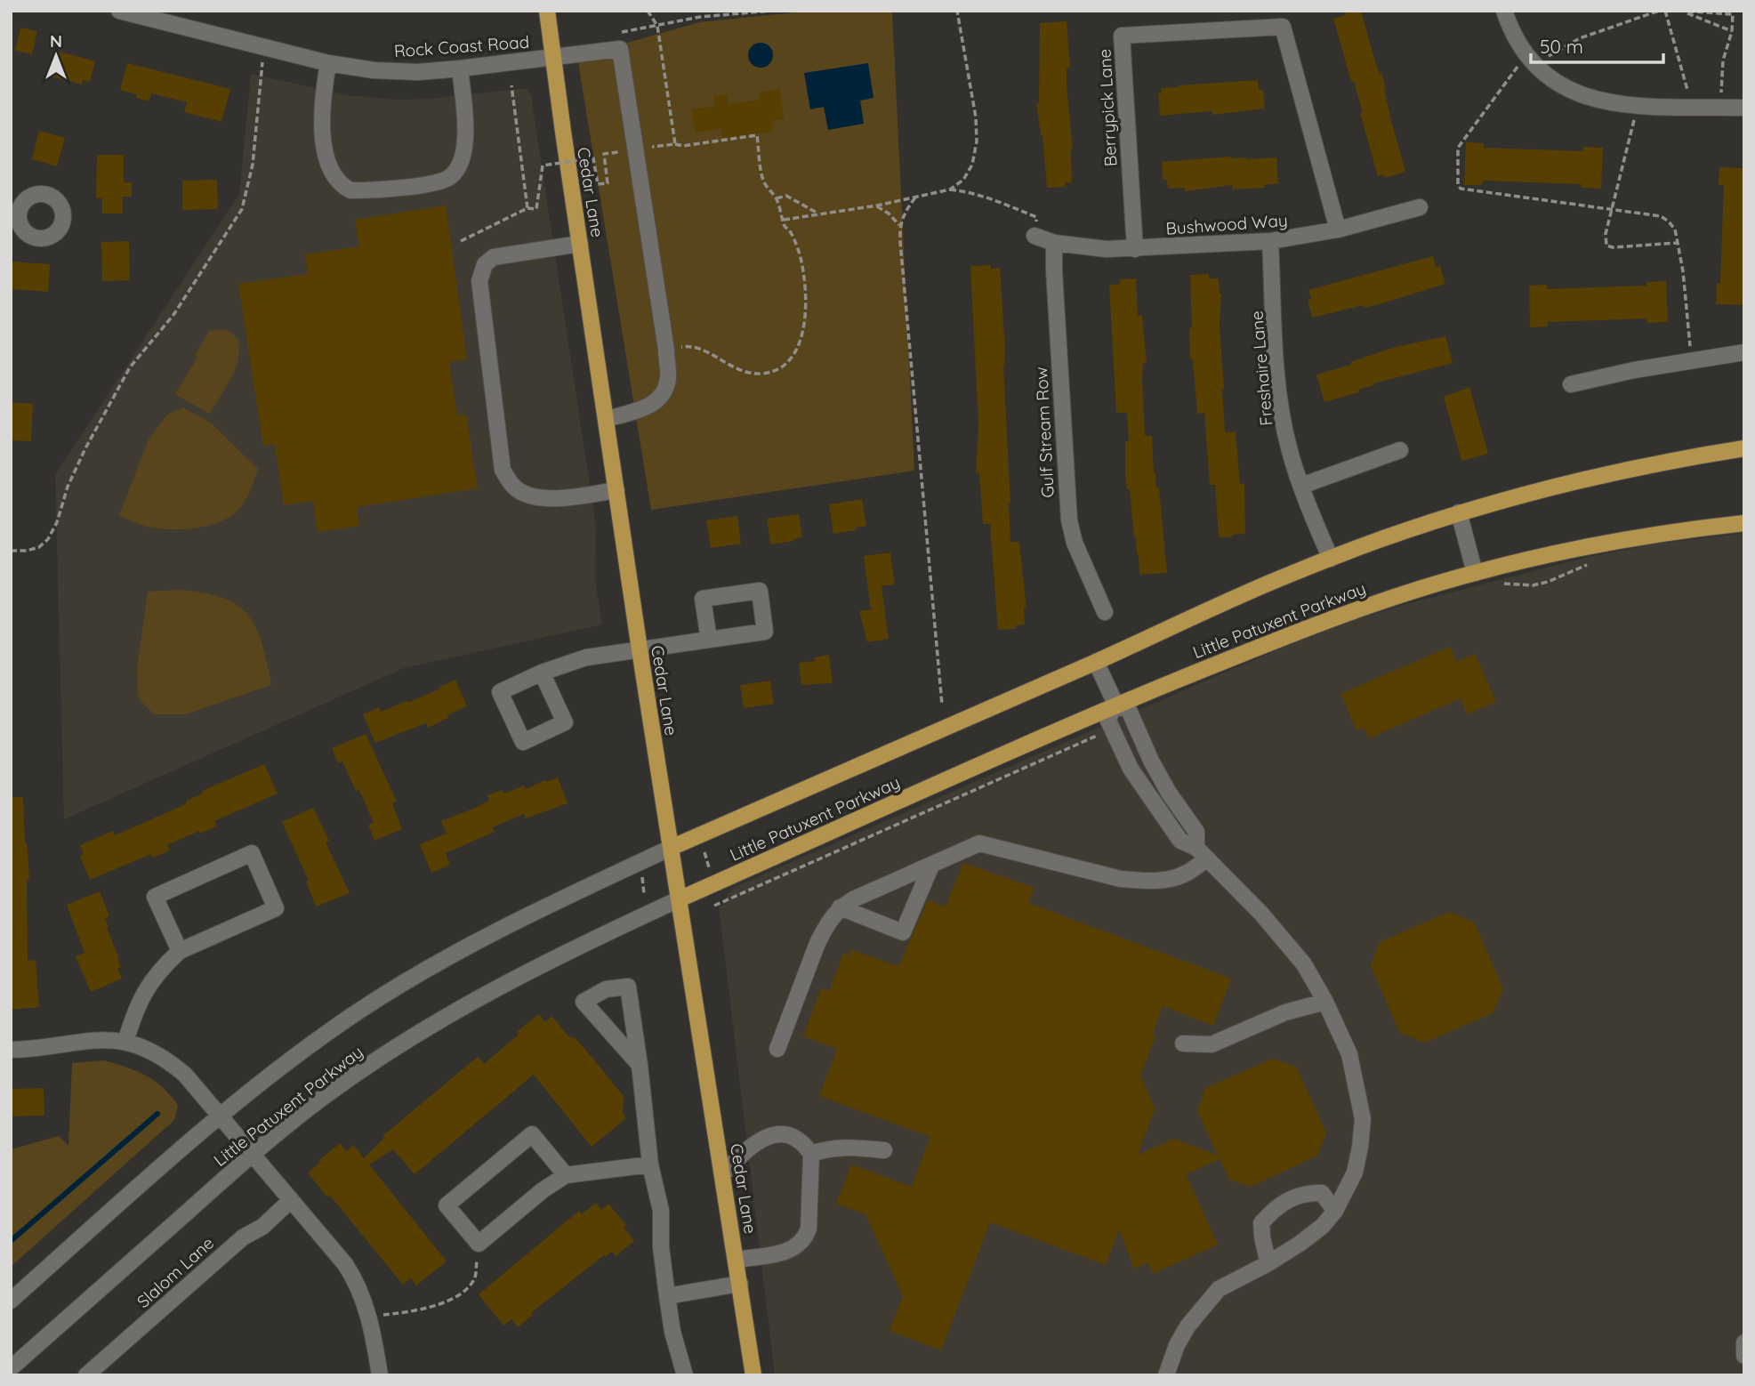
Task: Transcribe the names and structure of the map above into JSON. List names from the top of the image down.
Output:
{
  "streets": {
    "main road": ["Cedar Lane", "Little Patuxent Parkway"],
    "street": [
      "Rock Coast Road",
      "Berrypick Lane",
      "Bushwood Way",
      "Freshaire Lane",
      "Gulf Stream Row",
      "Slalom Lane"
    ]
  },
  "crossings": [
    ["Rock Coast Road", "Cedar Lane"],
    ["Berrypick Lane", "Bushwood Way"],
    ["Cedar Lane", "Little Patuxent Parkway"],
    ["Bushwood Way", "Freshaire Lane"],
    ["Bushwood Way", "Gulf Stream Row"],
    ["Freshaire Lane", "Little Patuxent Parkway"]
  ],
  "scale_bar": "50 m",
  "north": "top"
}
